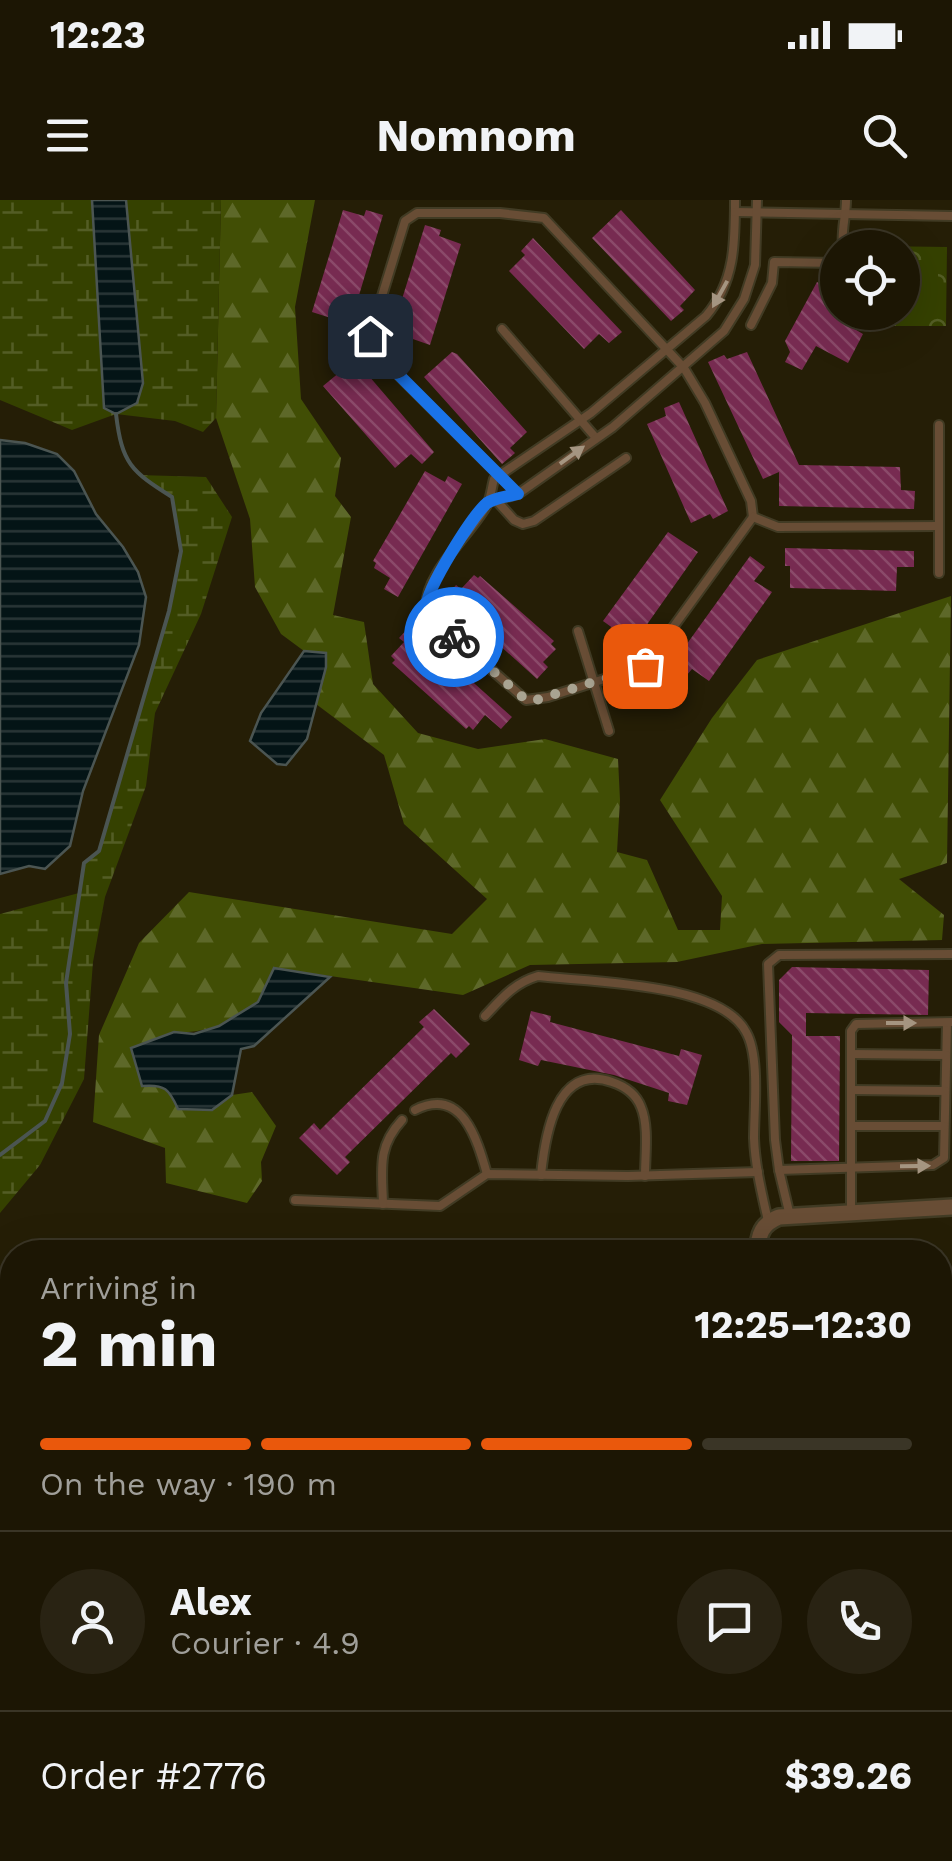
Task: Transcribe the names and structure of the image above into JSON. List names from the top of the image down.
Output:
{
  "page": {
    "status": "12:23",
    "header": "Nomnom",
    "heading": ["2 min", "Arriving in", "12:25–12:30"],
    "panel": [
      "Alex",
      "Courier · 4.9",
      "Order #2776",
      "$39.26"
    ],
    "bar": "On the way · 190 m"
  }
}
